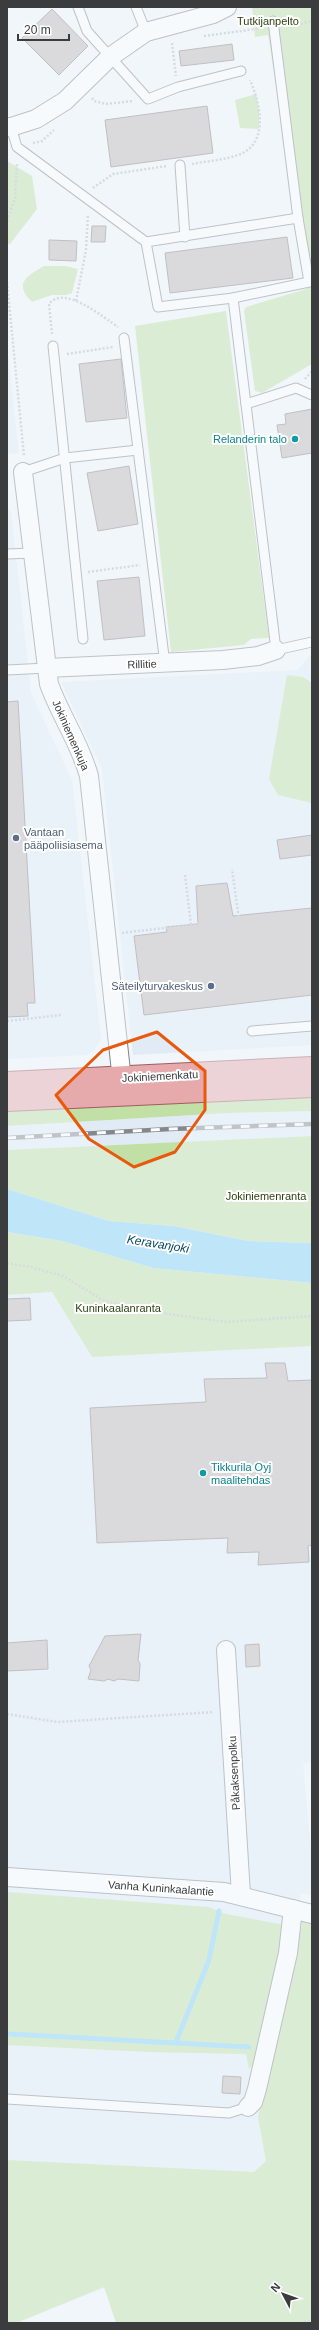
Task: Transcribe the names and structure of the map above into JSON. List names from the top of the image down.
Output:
{
  "streets": {
    "main road": ["Jokiniemenkatu"],
    "street": [
      "Rillitie",
      "Jokiniemenkuja",
      "Påkaksenpolku",
      "Vanha Kuninkaalantie"
    ]
  },
  "crossings": [
    ["Rillitie", "Jokiniemenkuja"],
    ["Jokiniemenkuja", "Jokiniemenkatu"],
    ["Påkaksenpolku", "Vanha Kuninkaalantie"]
  ],
  "water": ["Keravanjoki"],
  "parks": ["Tutkijanpelto", "Jokiniemenranta", "Kuninkaalanranta"],
  "places": [
    "Relanderin talo",
    "Vantaan pääpoliisiasema",
    "Säteilyturvakeskus",
    "Tikkurila Oyj maalitehdas"
  ],
  "scale_bar": "20 m",
  "north": "top left"
}
